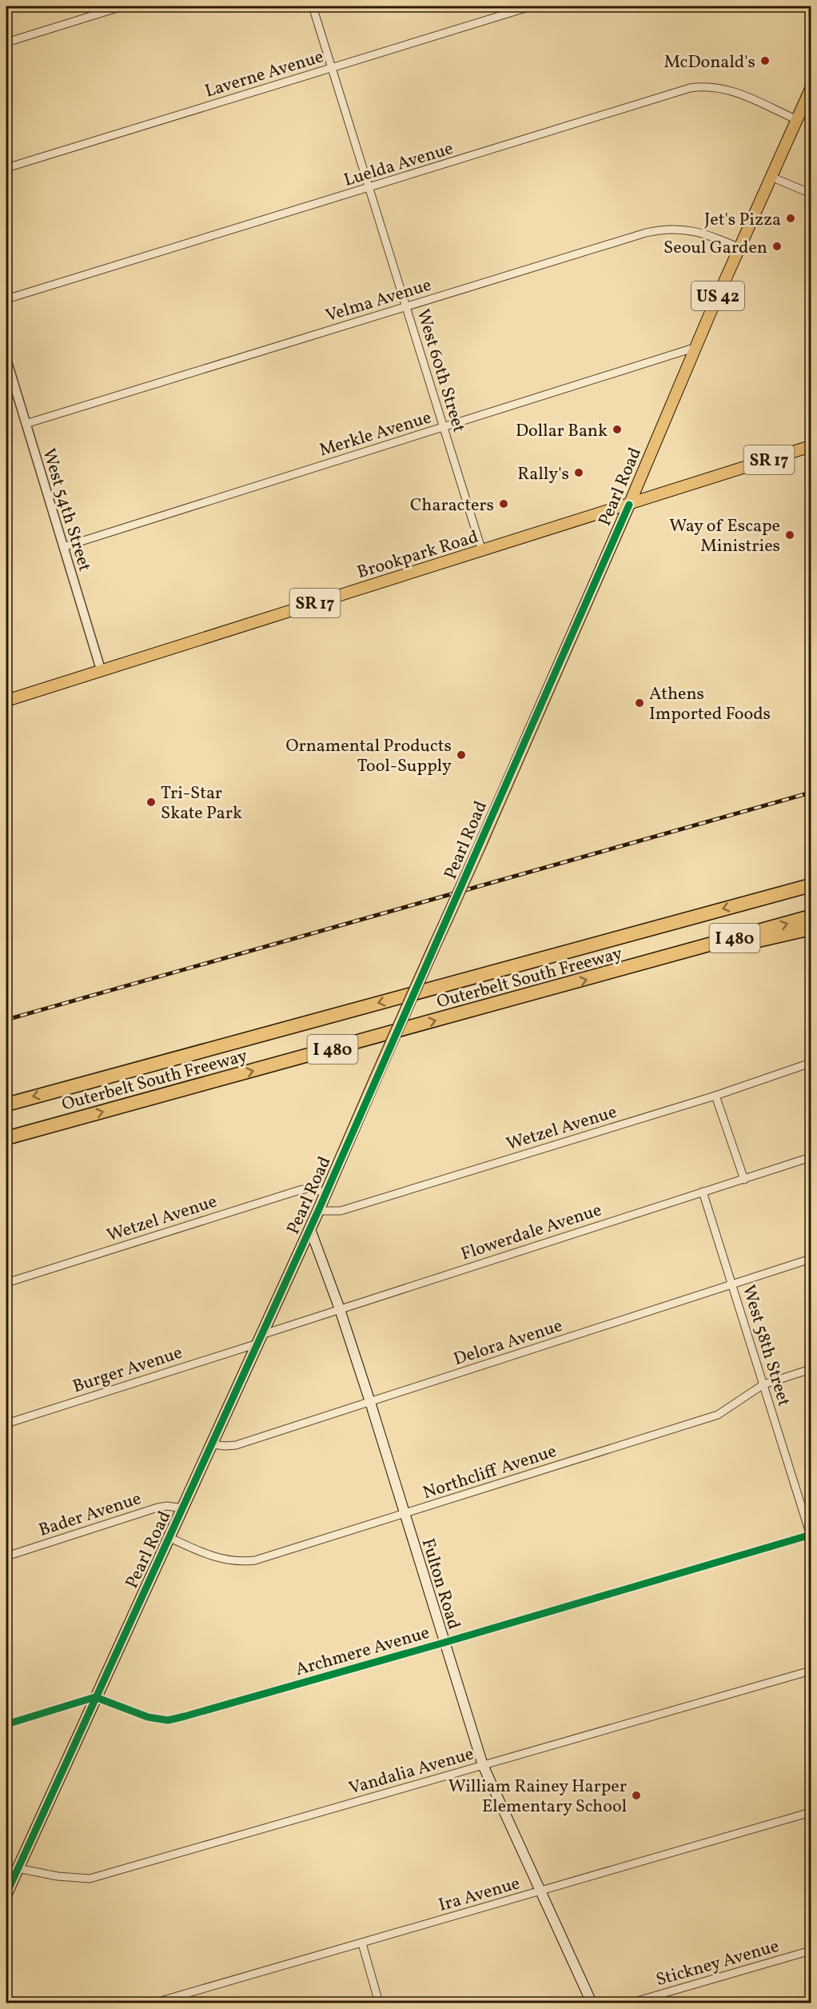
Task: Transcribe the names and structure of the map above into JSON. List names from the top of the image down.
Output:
{
  "streets": {
    "highway": ["I 480", "Outerbelt South Freeway"],
    "main road": [
      "US 42",
      "SR 17",
      "Pearl Road",
      "Brookpark Road",
      "Fulton Road"
    ],
    "street": [
      "Laverne Avenue",
      "Luelda Avenue",
      "Velma Avenue",
      "West 60th Street",
      "Merkle Avenue",
      "West 54th Street",
      "Wetzel Avenue",
      "Flowerdale Avenue",
      "Delora Avenue",
      "West 58th Street",
      "Burger Avenue",
      "Northcliff Avenue",
      "Bader Avenue",
      "Archmere Avenue",
      "Vandalia Avenue",
      "Ira Avenue",
      "Stickney Avenue"
    ]
  },
  "crossings": [
    ["Laverne Avenue", "West 60th Street"],
    ["Luelda Avenue", "West 60th Street"],
    ["Luelda Avenue", "Pearl Road"],
    ["Velma Avenue", "West 60th Street"],
    ["Velma Avenue", "Pearl Road"],
    ["Velma Avenue", "West 54th Street"],
    ["West 60th Street", "Merkle Avenue"],
    ["West 60th Street", "Brookpark Road"],
    ["Merkle Avenue", "Pearl Road"],
    ["Merkle Avenue", "West 54th Street"],
    ["Pearl Road", "Brookpark Road"],
    ["Pearl Road", "Wetzel Avenue"],
    ["Pearl Road", "Flowerdale Avenue"],
    ["Pearl Road", "Delora Avenue"],
    ["Pearl Road", "Burger Avenue"],
    ["Pearl Road", "Northcliff Avenue"],
    ["Pearl Road", "Bader Avenue"],
    ["Pearl Road", "Fulton Road"],
    ["Pearl Road", "Archmere Avenue"],
    ["Pearl Road", "Vandalia Avenue"],
    ["West 54th Street", "Brookpark Road"],
    ["Flowerdale Avenue", "West 58th Street"],
    ["Flowerdale Avenue", "Burger Avenue"],
    ["Flowerdale Avenue", "Fulton Road"],
    ["Delora Avenue", "West 58th Street"],
    ["Delora Avenue", "Fulton Road"],
    ["West 58th Street", "Northcliff Avenue"],
    ["West 58th Street", "Archmere Avenue"],
    ["Northcliff Avenue", "Fulton Road"],
    ["Fulton Road", "Archmere Avenue"],
    ["Fulton Road", "Vandalia Avenue"],
    ["Fulton Road", "Ira Avenue"]
  ],
  "places": [
    "McDonald's",
    "Jet's Pizza",
    "Seoul Garden",
    "Dollar Bank",
    "Rally's",
    "Characters",
    "Way of Escape Ministries",
    "Athens Imported Foods",
    "Ornamental Products Tool-Supply",
    "Tri-Star Skate Park",
    "William Rainey Harper Elementary School"
  ]
}
